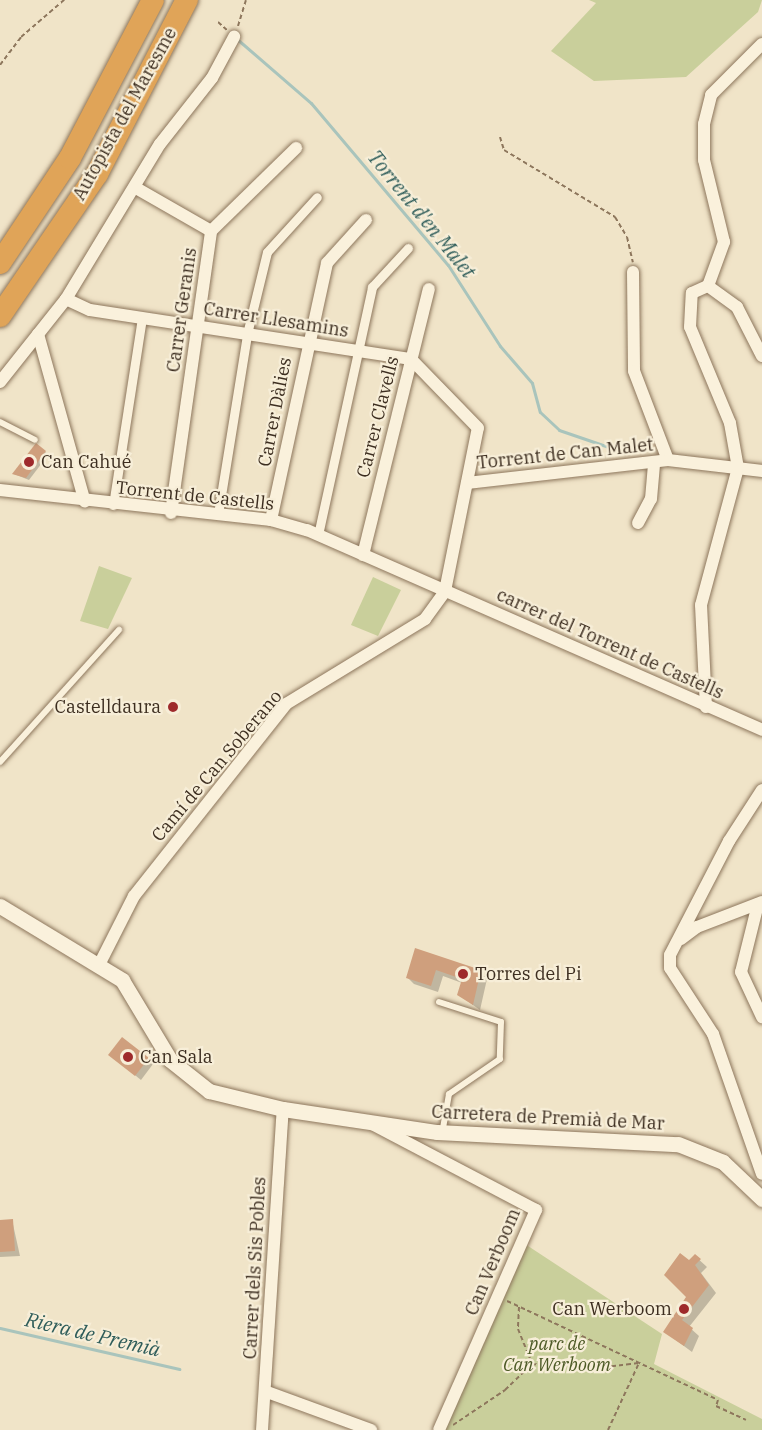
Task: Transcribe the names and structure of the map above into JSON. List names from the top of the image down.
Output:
{
  "streets": {
    "highway": ["Autopista del Maresme"],
    "street": [
      "Carrer Geranis",
      "Carrer Llesamins",
      "Carrer Dàlies",
      "Carrer Clavells",
      "Torrent de Can Malet",
      "Torrent de Castells",
      "carrer del Torrent de Castells",
      "Camí de Can Soberano",
      "Carretera de Premià de Mar",
      "Can Verboom",
      "Carrer dels Sis Pobles"
    ]
  },
  "crossings": [
    ["Carrer Geranis", "Carrer Llesamins"],
    ["Carrer Geranis", "Torrent de Castells"],
    ["Carrer Llesamins", "Carrer Dàlies"],
    ["Carrer Llesamins", "Carrer Clavells"],
    ["Carrer Llesamins", "Camí de Can Soberano"],
    ["Carrer Dàlies", "Torrent de Castells"],
    ["Carrer Clavells", "Torrent de Castells"],
    ["Carrer Clavells", "Camí de Can Soberano"],
    ["Torrent de Can Malet", "Camí de Can Soberano"],
    ["Torrent de Castells", "carrer del Torrent de Castells"],
    ["Torrent de Castells", "Camí de Can Soberano"],
    ["carrer del Torrent de Castells", "Camí de Can Soberano"],
    ["Camí de Can Soberano", "Carretera de Premià de Mar"],
    ["Carretera de Premià de Mar", "Can Verboom"],
    ["Carretera de Premià de Mar", "Carrer dels Sis Pobles"]
  ],
  "water": ["Torrent d'en Malet", "Riera de Premià"],
  "parks": ["parc de Can Werboom"],
  "places": [
    "Can Cahué",
    "Castelldaura",
    "Torres del Pi",
    "Can Sala",
    "Can Werboom"
  ]
}
